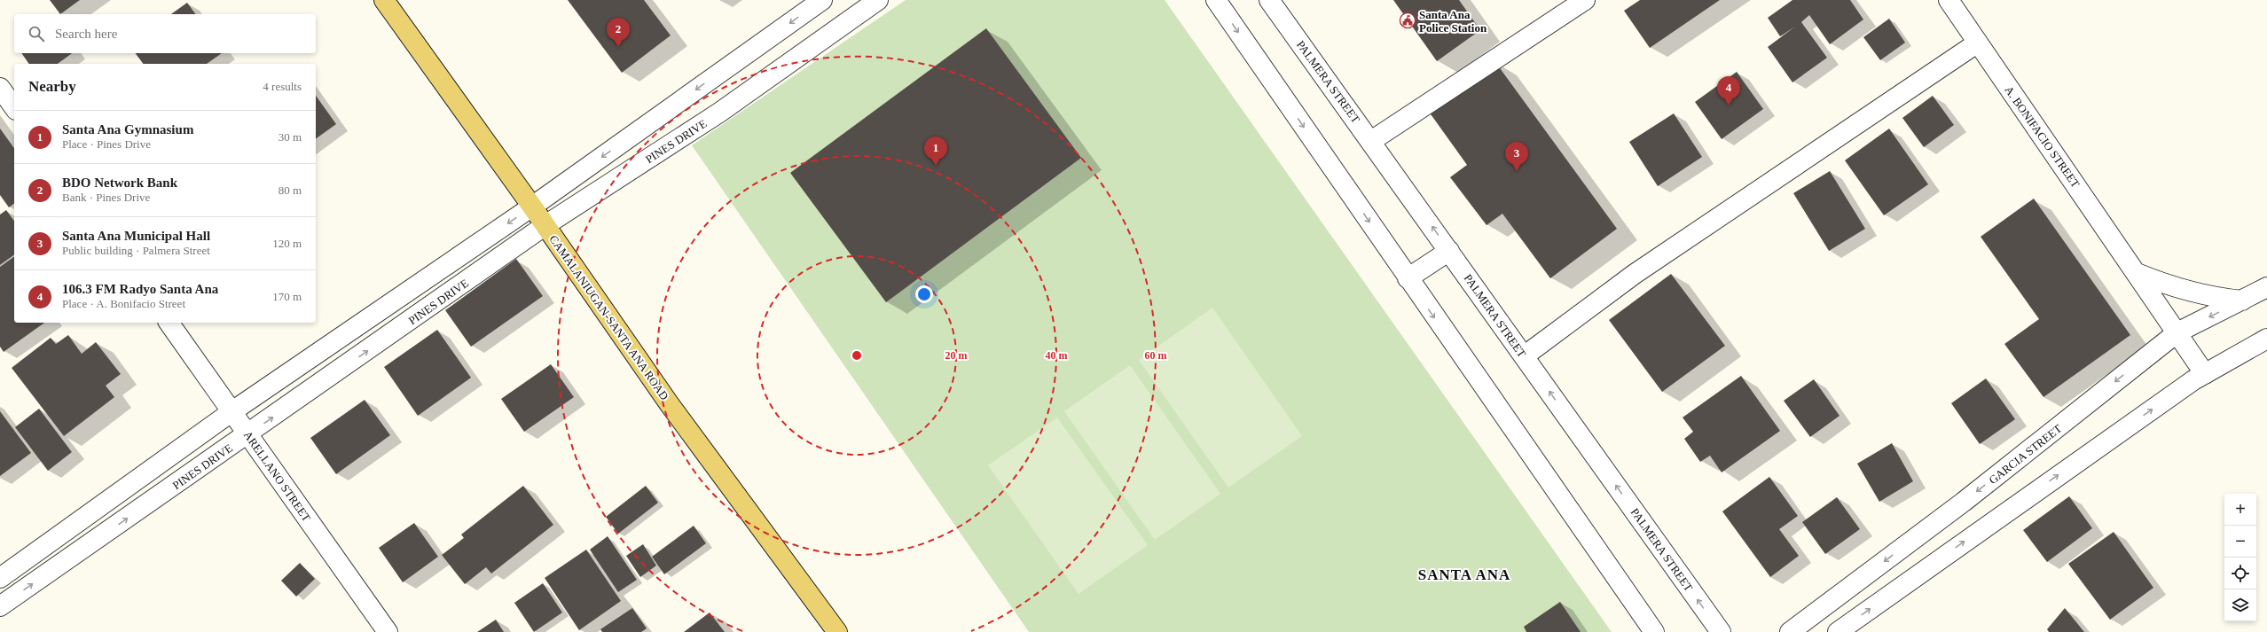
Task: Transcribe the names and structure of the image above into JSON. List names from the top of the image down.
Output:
{
  "streets": {
    "main road": ["CAMALANIUGAN-SANTA ANA ROAD"],
    "street": [
      "PALMERA STREET",
      "A. BONIFACIO STREET",
      "PINES DRIVE",
      "GARCIA STREET",
      "ARELLANO STREET"
    ]
  },
  "crossings": [
    ["A. BONIFACIO STREET", "GARCIA STREET"],
    ["PINES DRIVE", "CAMALANIUGAN-SANTA ANA ROAD"],
    ["PINES DRIVE", "ARELLANO STREET"]
  ],
  "districts": ["SANTA ANA"],
  "places": {
    "public building": ["Santa Ana Police Station"]
  },
  "page": {
    "search": "Search here",
    "pins": [
      "2",
      "4",
      "1",
      "3"
    ],
    "heading": ["Nearby", "4 results"],
    "list": [
      {
        "mark": "1",
        "name": "Santa Ana Gymnasium",
        "note": "Place · Pines Drive",
        "value": "30 m"
      },
      {
        "mark": "2",
        "name": "BDO Network Bank",
        "note": "Bank · Pines Drive",
        "value": "80 m"
      },
      {
        "mark": "3",
        "name": "Santa Ana Municipal Hall",
        "note": "Public building · Palmera Street",
        "value": "120 m"
      },
      {
        "mark": "4",
        "name": "106.3 FM Radyo Santa Ana",
        "note": "Place · A. Bonifacio Street",
        "value": "170 m"
      }
    ],
    "map_buttons": ["+", "−"]
  },
  "rings": ["20 m", "40 m", "60 m"]
}
